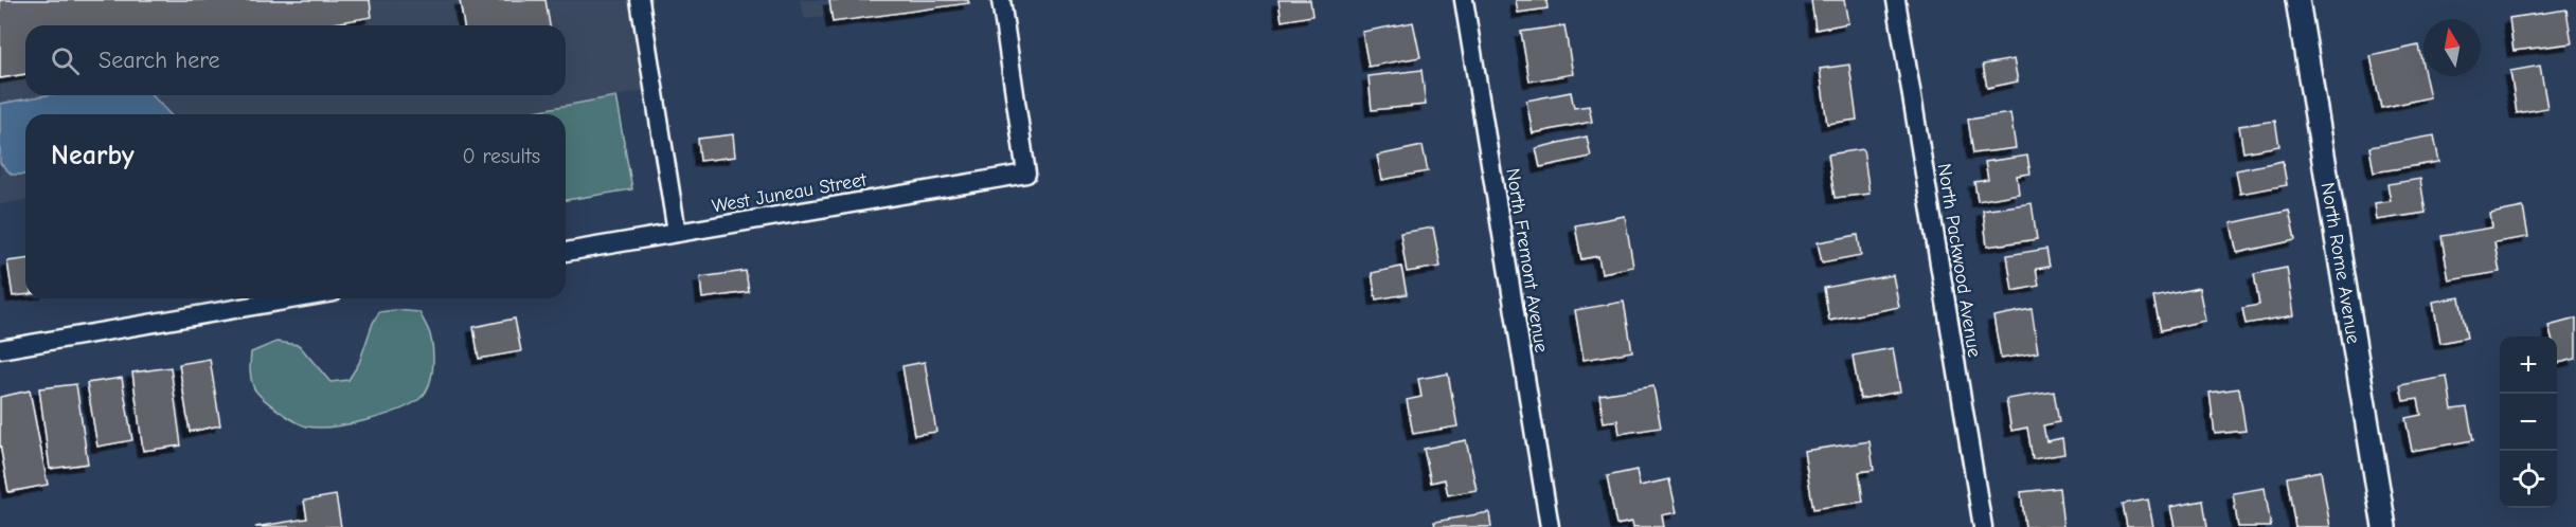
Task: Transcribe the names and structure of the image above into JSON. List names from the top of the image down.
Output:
{
  "streets": {
    "street": [
      "West Juneau Street",
      "North Fremont Avenue",
      "North Packwood Avenue",
      "North Rome Avenue"
    ]
  },
  "north": "top",
  "page": {
    "search": "Search here",
    "heading": ["Nearby", "0 results"],
    "map_buttons": ["+", "−"]
  }
}
